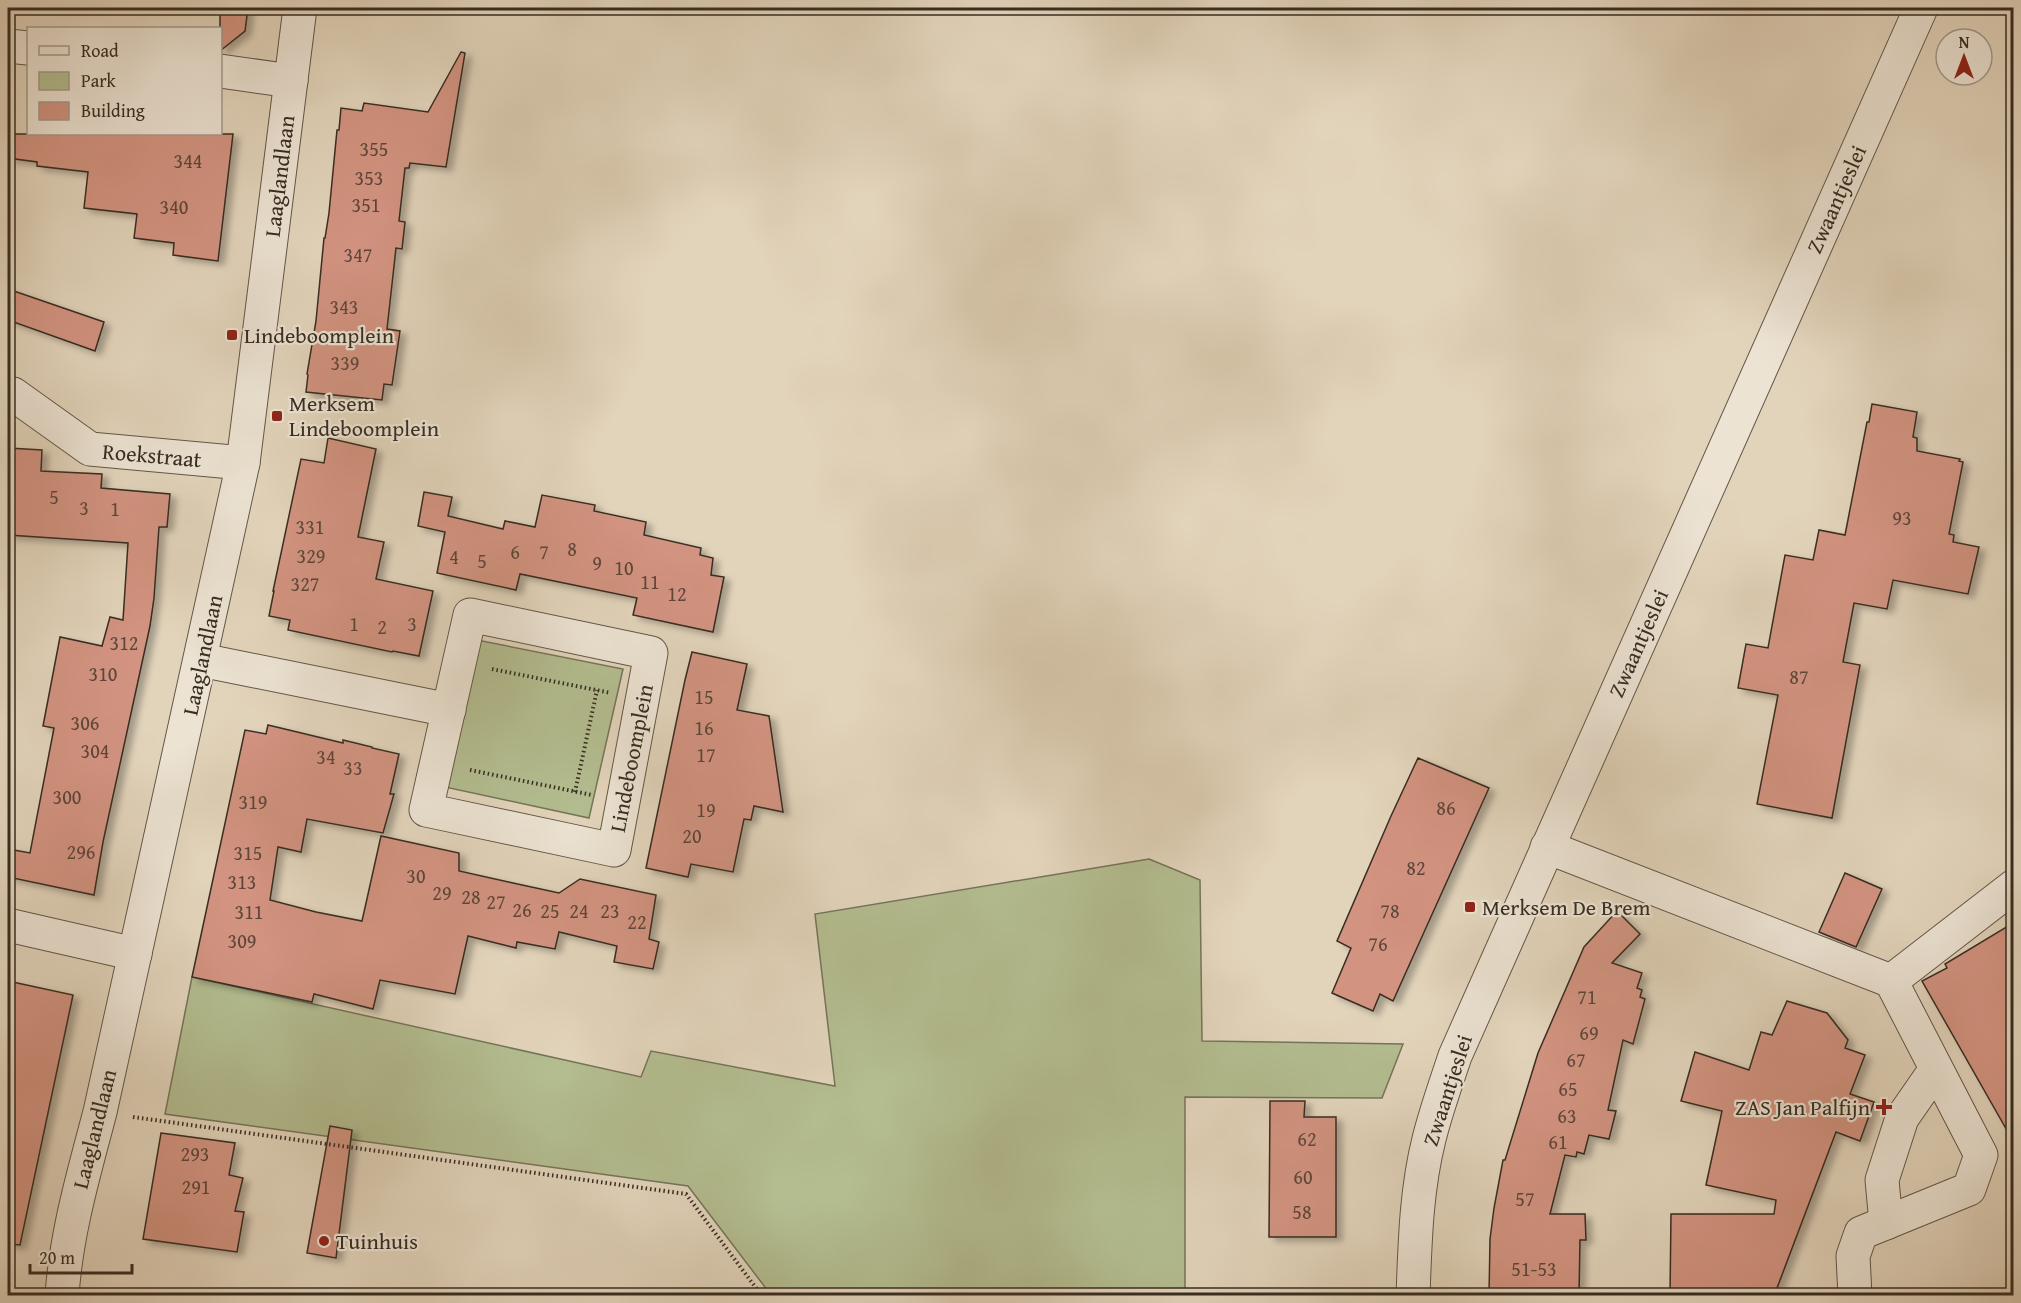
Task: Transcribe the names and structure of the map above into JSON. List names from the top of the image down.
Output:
{
  "streets": {
    "street": [
      "Laaglandlaan",
      "Zwaantjeslei",
      "Roekstraat",
      "Lindeboomplein"
    ]
  },
  "crossings": [
    ["Laaglandlaan", "Roekstraat"]
  ],
  "places": {
    "transit": ["Lindeboomplein", "Merksem Lindeboomplein", "Merksem De Brem"],
    "health": ["ZAS Jan Palfijn"],
    "other": ["Tuinhuis"]
  },
  "house_numbers": [
    "355",
    "344",
    "353",
    "351",
    "340",
    "347",
    "343",
    "339",
    "5",
    "3",
    "1",
    "93",
    "331",
    "8",
    "6",
    "7",
    "329",
    "4",
    "5",
    "9",
    "10",
    "11",
    "327",
    "12",
    "1",
    "3",
    "2",
    "312",
    "310",
    "87",
    "15",
    "306",
    "16",
    "304",
    "17",
    "34",
    "33",
    "300",
    "319",
    "86",
    "19",
    "20",
    "296",
    "315",
    "82",
    "30",
    "313",
    "29",
    "28",
    "27",
    "26",
    "25",
    "24",
    "23",
    "78",
    "311",
    "22",
    "309",
    "76",
    "71",
    "69",
    "67",
    "65",
    "63",
    "62",
    "61",
    "293",
    "60",
    "291",
    "57",
    "58",
    "51-53"
  ],
  "legend": ["Road", "Park", "Building"],
  "scale_bar": "20 m",
  "north": "top"
}
